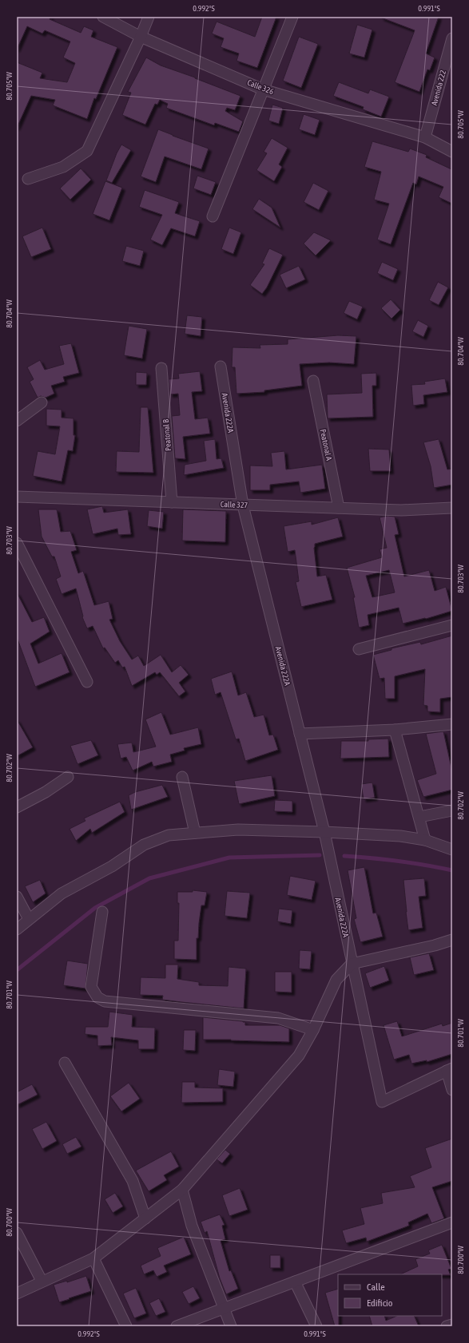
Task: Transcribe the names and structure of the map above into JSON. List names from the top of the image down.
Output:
{
  "streets": {
    "street": [
      "Calle 326",
      "Avenida 222",
      "Avenida 222A",
      "Peatonal B",
      "Peatonal A",
      "Calle 327"
    ]
  },
  "crossings": [
    ["Calle 326", "Avenida 222"],
    ["Avenida 222A", "Calle 327"],
    ["Peatonal B", "Calle 327"],
    ["Peatonal A", "Calle 327"]
  ],
  "legend": ["Calle", "Edificio"],
  "coordinates": [
    "0.992°S",
    "0.991°S",
    "80.705°W",
    "80.704°W",
    "80.703°W",
    "80.702°W",
    "80.701°W",
    "80.700°W"
  ]
}
